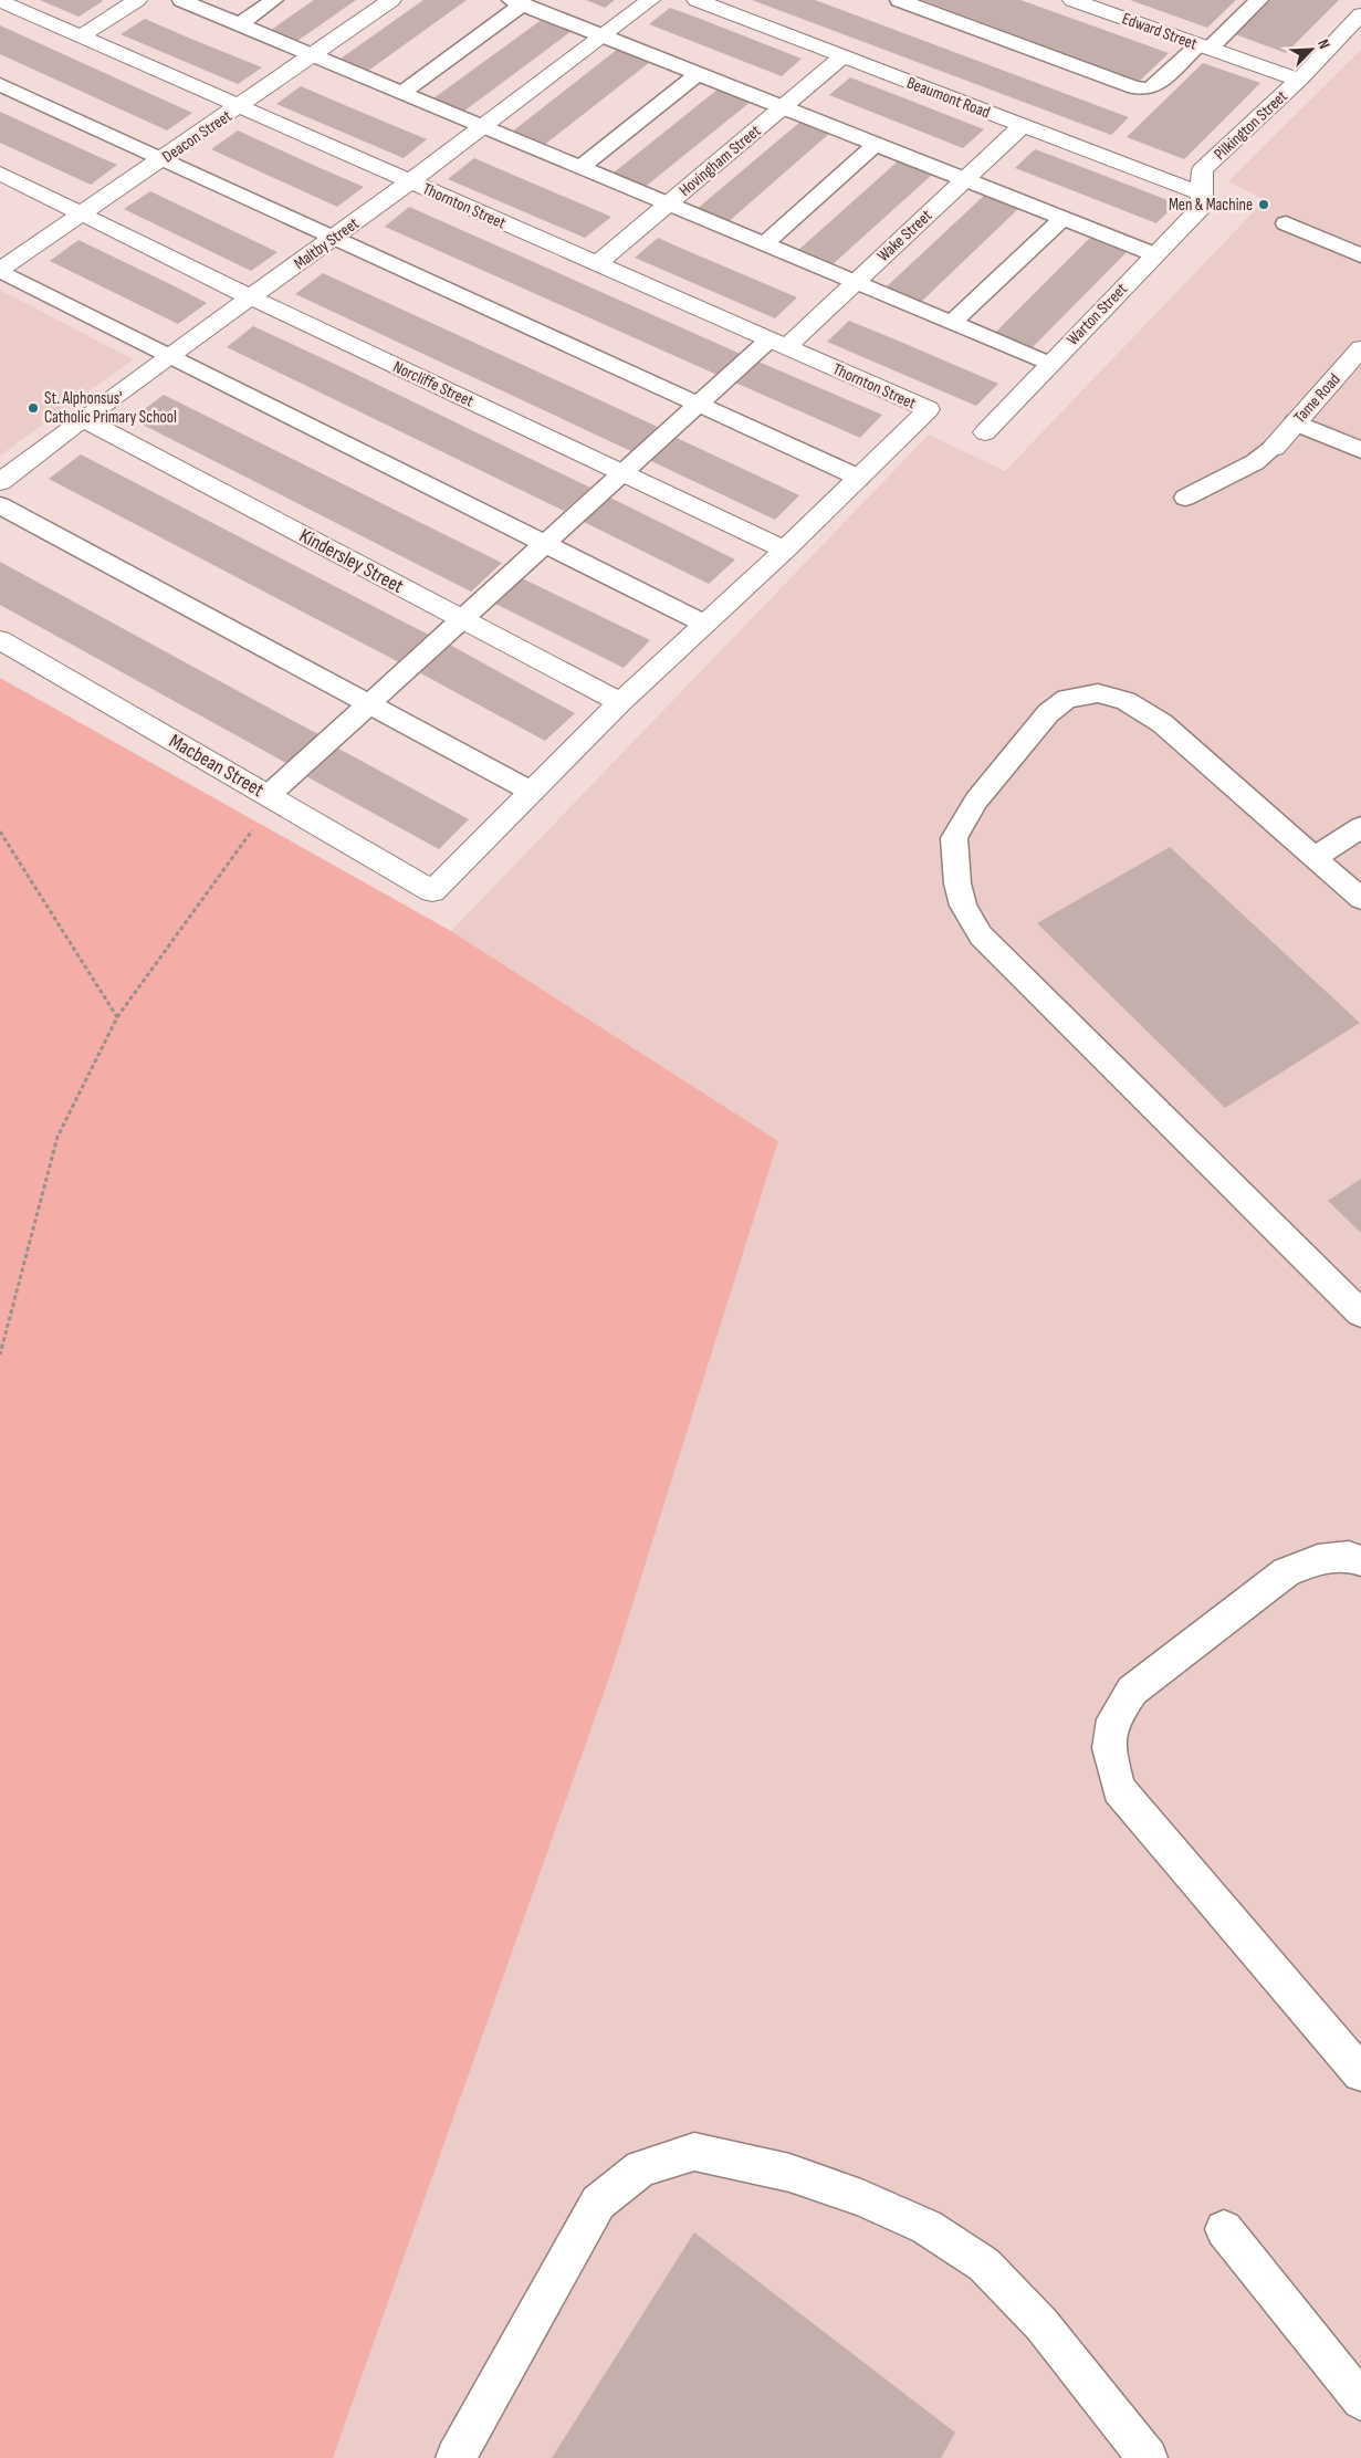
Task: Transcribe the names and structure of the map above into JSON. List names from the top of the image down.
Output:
{
  "streets": {
    "street": [
      "Edward Street",
      "Beaumont Road",
      "Pilkington Street",
      "Deacon Street",
      "Hovingham Street",
      "Thornton Street",
      "Wake Street",
      "Maltby Street",
      "Warton Street",
      "Norcliffe Street",
      "Tame Road",
      "Kindersley Street",
      "Macbean Street"
    ]
  },
  "crossings": [
    ["Edward Street", "Pilkington Street"],
    ["Beaumont Road", "Pilkington Street"],
    ["Beaumont Road", "Hovingham Street"],
    ["Beaumont Road", "Wake Street"],
    ["Beaumont Road", "Warton Street"],
    ["Pilkington Street", "Warton Street"],
    ["Deacon Street", "Thornton Street"],
    ["Deacon Street", "Norcliffe Street"],
    ["Hovingham Street", "Thornton Street"],
    ["Thornton Street", "Wake Street"],
    ["Thornton Street", "Maltby Street"],
    ["Maltby Street", "Norcliffe Street"],
    ["Maltby Street", "Kindersley Street"]
  ],
  "places": ["Men & Machine", "St. Alphonsus' Catholic Primary School"],
  "north": "top right"
}
